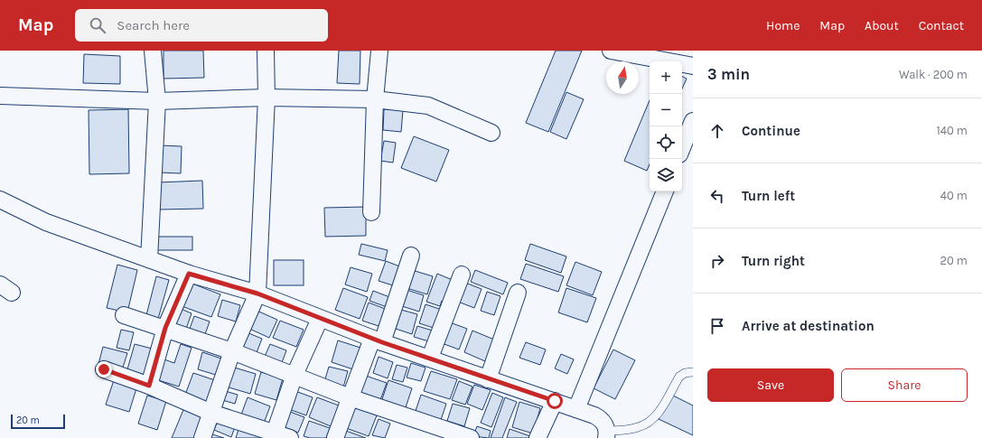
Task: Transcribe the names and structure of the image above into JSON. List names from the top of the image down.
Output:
{
  "scale_bar": "20 m",
  "north": "top",
  "page": {
    "header": "Map",
    "search": "Search here",
    "nav": [
      "Home",
      "Map",
      "About",
      "Contact"
    ],
    "heading": ["3 min", "Walk · 200 m"],
    "map_buttons": ["+", "−"],
    "list": [
      ["Continue", "140 m"],
      ["Turn left", "40 m"],
      ["Turn right", "20 m"],
      "Arrive at destination"
    ],
    "buttons": ["Save", "Share"],
    "scale": "20 m"
  }
}
